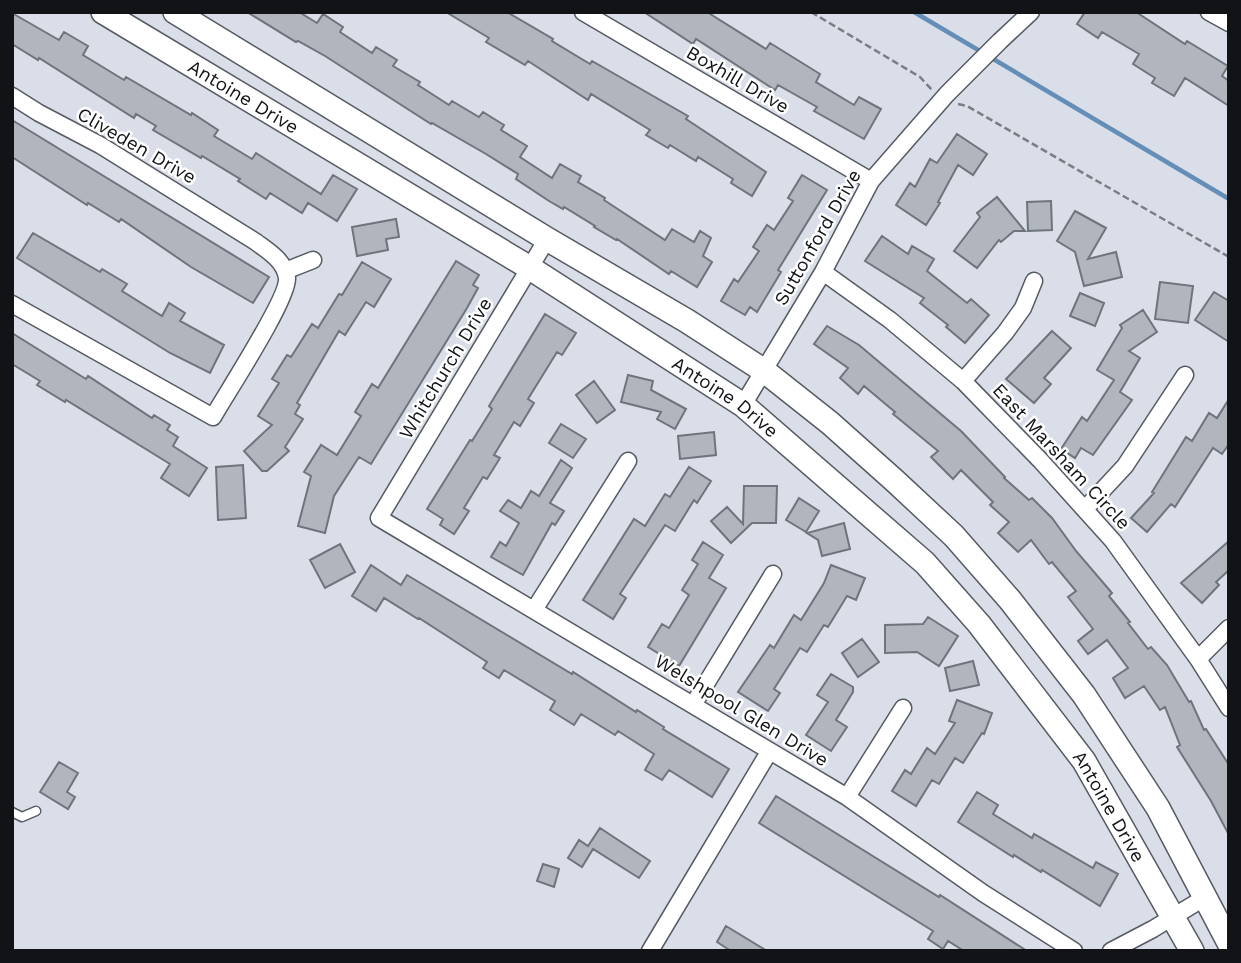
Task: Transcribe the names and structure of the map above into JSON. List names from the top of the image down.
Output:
{
  "streets": {
    "main road": ["Antoine Drive"],
    "street": [
      "Boxhill Drive",
      "Cliveden Drive",
      "Suttonford Drive",
      "Whitchurch Drive",
      "East Marsham Circle",
      "Welshpool Glen Drive"
    ]
  },
  "crossings": [
    ["Boxhill Drive", "Suttonford Drive"],
    ["Antoine Drive", "Suttonford Drive"],
    ["Antoine Drive", "Whitchurch Drive"],
    ["Suttonford Drive", "East Marsham Circle"],
    ["Whitchurch Drive", "Welshpool Glen Drive"]
  ]
}
